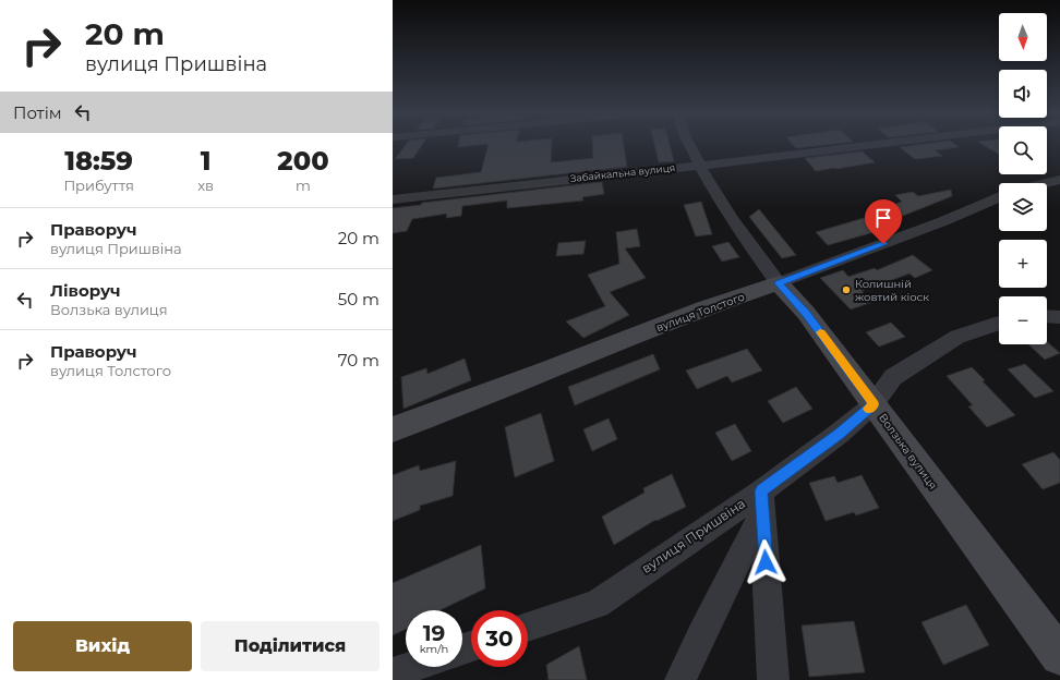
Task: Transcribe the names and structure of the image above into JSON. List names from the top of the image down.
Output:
{
  "streets": {
    "street": [
      "Забайкальна вулиця",
      "вулиця Толстого",
      "Волзька вулиця",
      "вулиця Пришвіна"
    ]
  },
  "crossings": [
    ["Забайкальна вулиця", "Волзька вулиця"],
    ["вулиця Толстого", "Волзька вулиця"],
    ["Волзька вулиця", "вулиця Пришвіна"]
  ],
  "places": ["Колишній жовтий кіоск"],
  "north": "bottom",
  "page": {
    "turn": ["20 m", "вулиця Пришвіна"],
    "map_buttons": ["+", "−"],
    "then": "Потім",
    "eta": [
      "18:59",
      "Прибуття",
      "1",
      "хв",
      "200",
      "m"
    ],
    "list": [
      {
        "name": "Праворуч",
        "note": "вулиця Пришвіна",
        "value": "20 m"
      },
      {
        "name": "Ліворуч",
        "note": "Волзька вулиця",
        "value": "50 m"
      },
      {
        "name": "Праворуч",
        "note": "вулиця Толстого",
        "value": "70 m"
      }
    ],
    "speed": "19 km/h",
    "limit": "30",
    "buttons": ["Вихід", "Поділитися"]
  }
}
